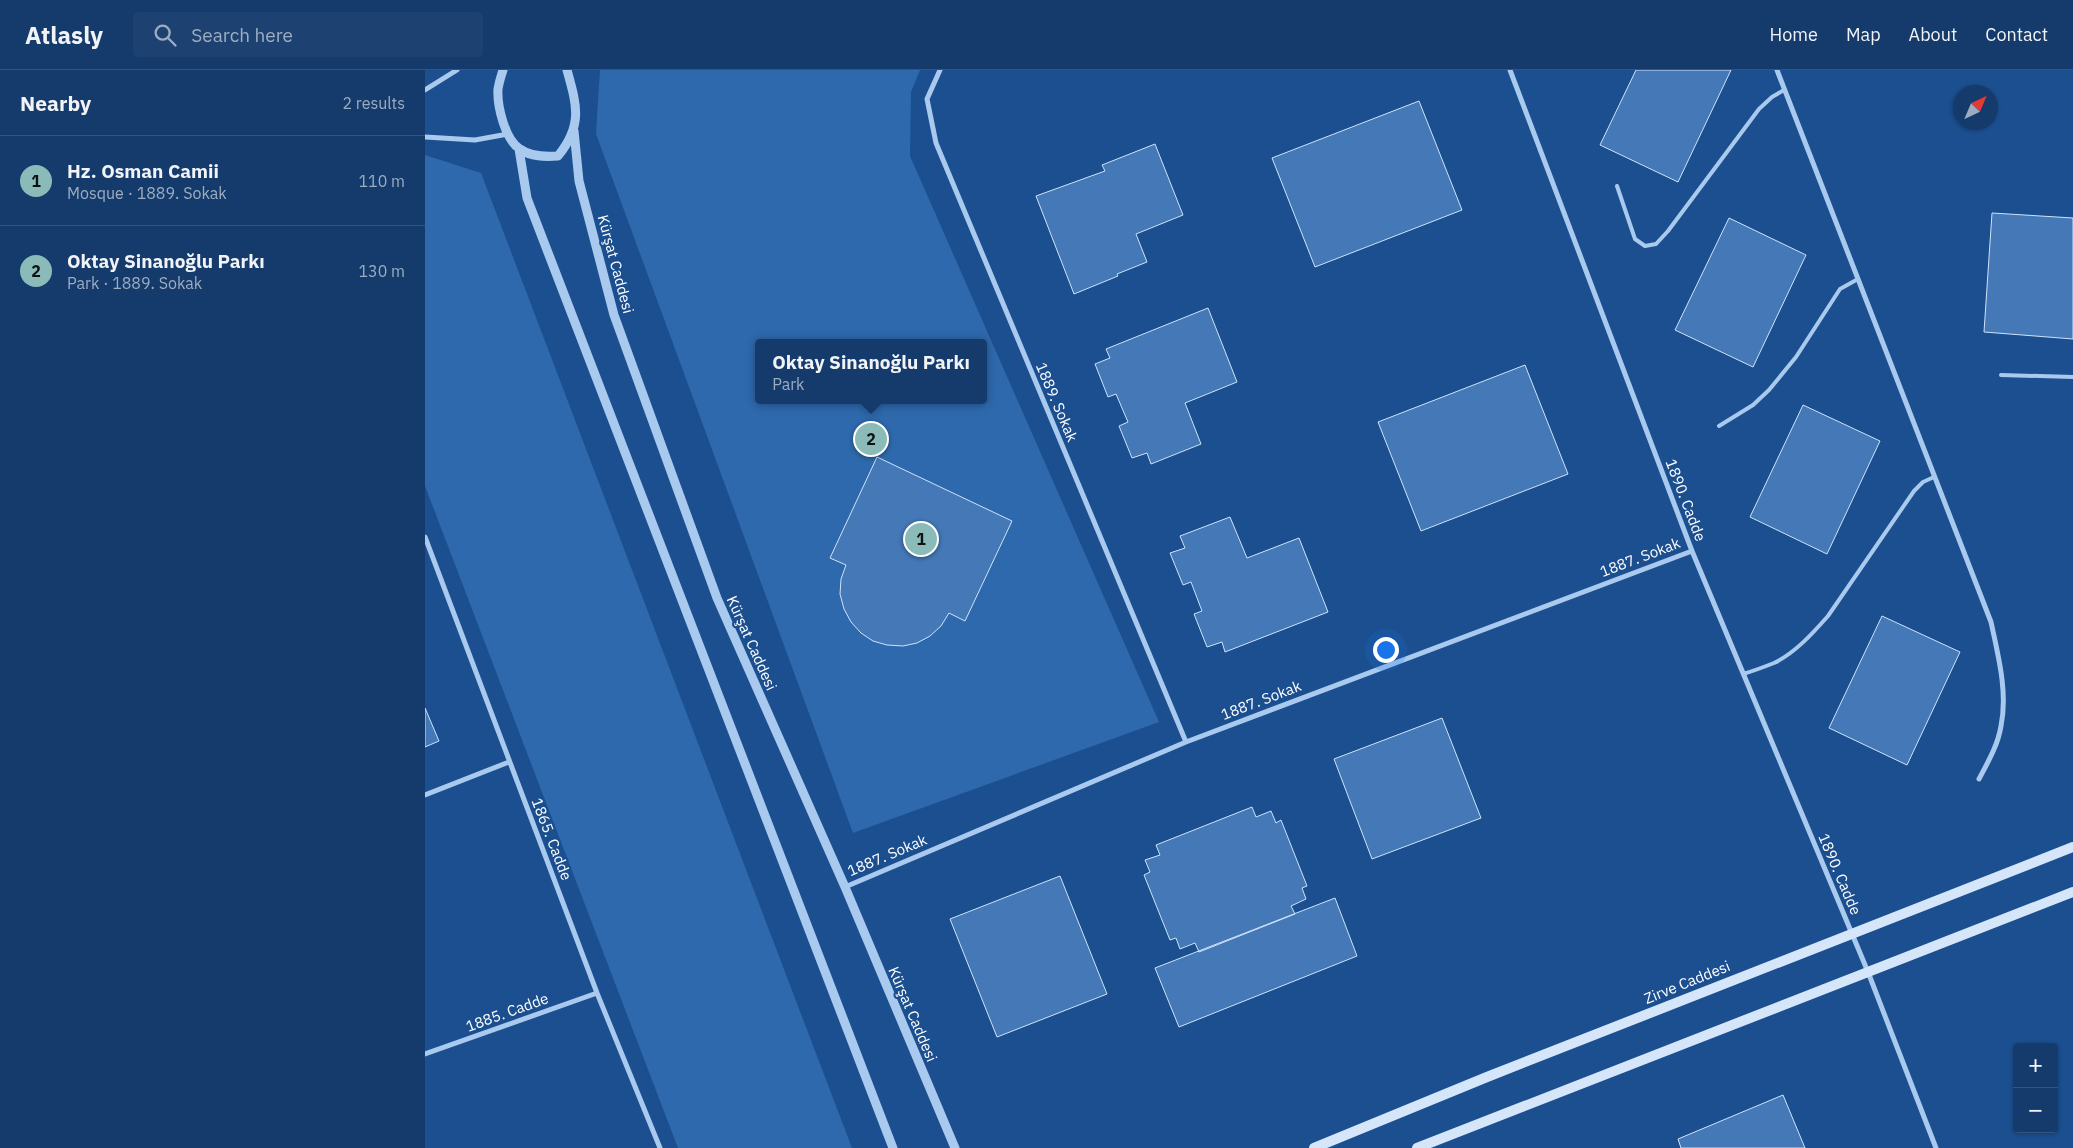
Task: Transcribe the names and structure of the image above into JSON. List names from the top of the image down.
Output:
{
  "streets": {
    "main road": ["Zirve Caddesi"],
    "street": [
      "Kürşat Caddesi",
      "1889. Sokak",
      "1890. Cadde",
      "1887. Sokak",
      "1865. Cadde",
      "1885. Cadde"
    ]
  },
  "crossings": [
    ["Kürşat Caddesi", "1887. Sokak"],
    ["1889. Sokak", "1887. Sokak"],
    ["1890. Cadde", "1887. Sokak"],
    ["1890. Cadde", "Zirve Caddesi"],
    ["1865. Cadde", "1885. Cadde"]
  ],
  "north": "top right",
  "page": {
    "header": "Atlasly",
    "search": "Search here",
    "nav": [
      "Home",
      "Map",
      "About",
      "Contact"
    ],
    "heading": ["Nearby", "2 results"],
    "list": [
      {
        "mark": "1",
        "name": "Hz. Osman Camii",
        "note": "Mosque · 1889. Sokak",
        "value": "110 m"
      },
      {
        "mark": "2",
        "name": "Oktay Sinanoğlu Parkı",
        "note": "Park · 1889. Sokak",
        "value": "130 m"
      }
    ],
    "popup": ["Oktay Sinanoğlu Parkı", "Park"],
    "pins": ["2", "1"],
    "map_buttons": ["+", "−"]
  }
}
